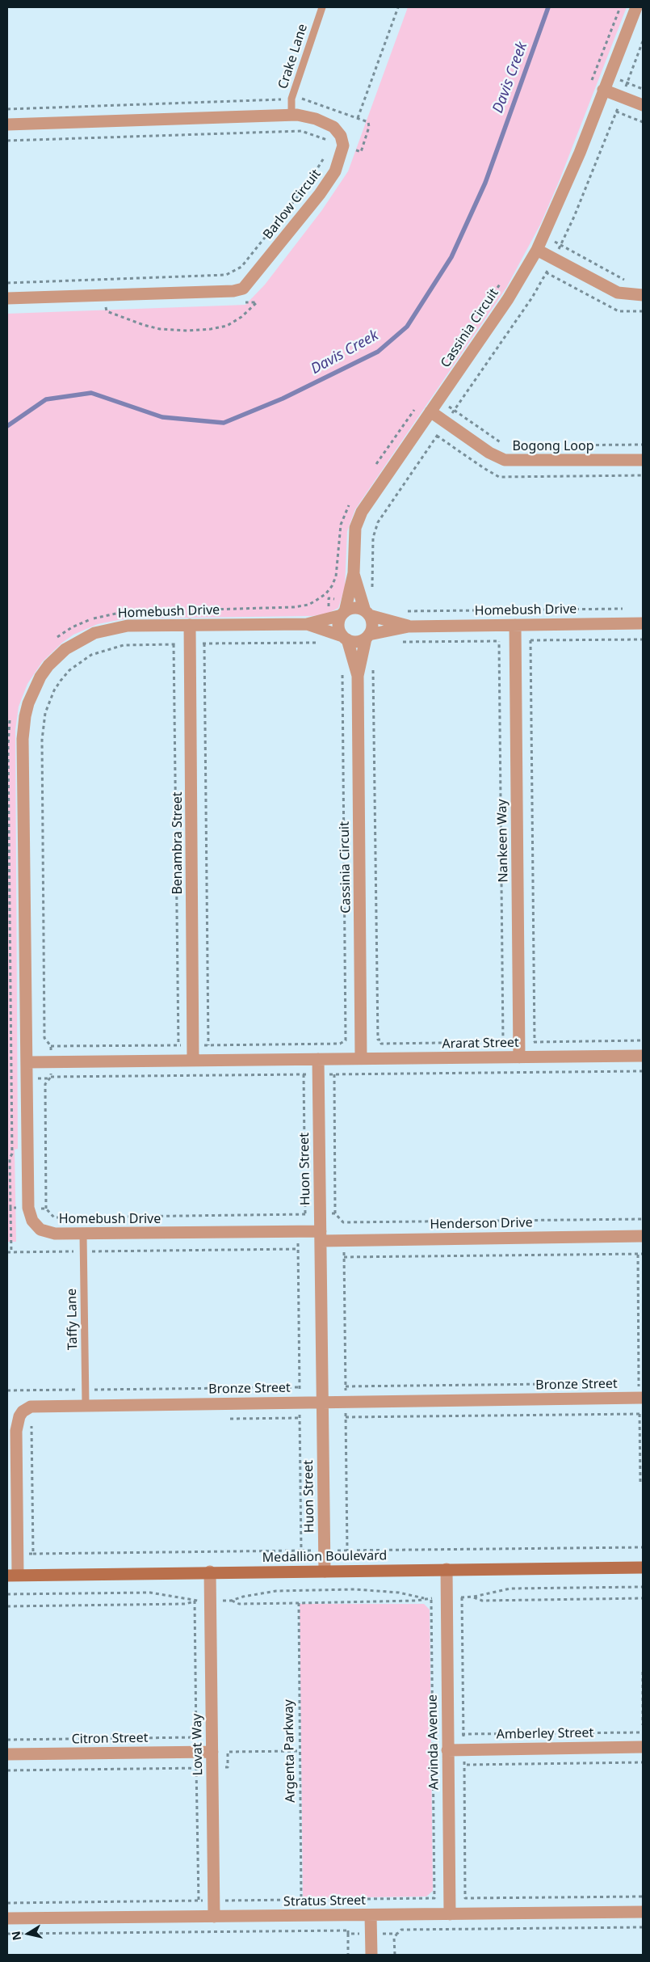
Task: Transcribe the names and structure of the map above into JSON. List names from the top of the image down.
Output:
{
  "streets": {
    "street": [
      "Barlow Circuit",
      "Cassinia Circuit",
      "Bogong Loop",
      "Homebush Drive",
      "Nankeen Way",
      "Benambra Street",
      "Ararat Street",
      "Huon Street",
      "Henderson Drive",
      "Bronze Street",
      "Medallion Boulevard",
      "Amberley Street",
      "Citron Street",
      "Arvinda Avenue",
      "Lovat Way",
      "Stratus Street"
    ],
    "lane": ["Crake Lane", "Taffy Lane"],
    "path": ["Argenta Parkway"]
  },
  "crossings": [
    ["Cassinia Circuit", "Bogong Loop"],
    ["Cassinia Circuit", "Homebush Drive"],
    ["Cassinia Circuit", "Ararat Street"],
    ["Homebush Drive", "Nankeen Way"],
    ["Homebush Drive", "Benambra Street"],
    ["Homebush Drive", "Huon Street"],
    ["Homebush Drive", "Henderson Drive"],
    ["Homebush Drive", "Taffy Lane"],
    ["Nankeen Way", "Ararat Street"],
    ["Ararat Street", "Huon Street"],
    ["Huon Street", "Henderson Drive"],
    ["Huon Street", "Bronze Street"],
    ["Huon Street", "Medallion Boulevard"],
    ["Taffy Lane", "Bronze Street"],
    ["Bronze Street", "Medallion Boulevard"],
    ["Medallion Boulevard", "Arvinda Avenue"],
    ["Medallion Boulevard", "Lovat Way"],
    ["Amberley Street", "Arvinda Avenue"],
    ["Citron Street", "Lovat Way"],
    ["Arvinda Avenue", "Stratus Street"],
    ["Lovat Way", "Stratus Street"]
  ],
  "water": ["Davis Creek"],
  "north": "left"
}
